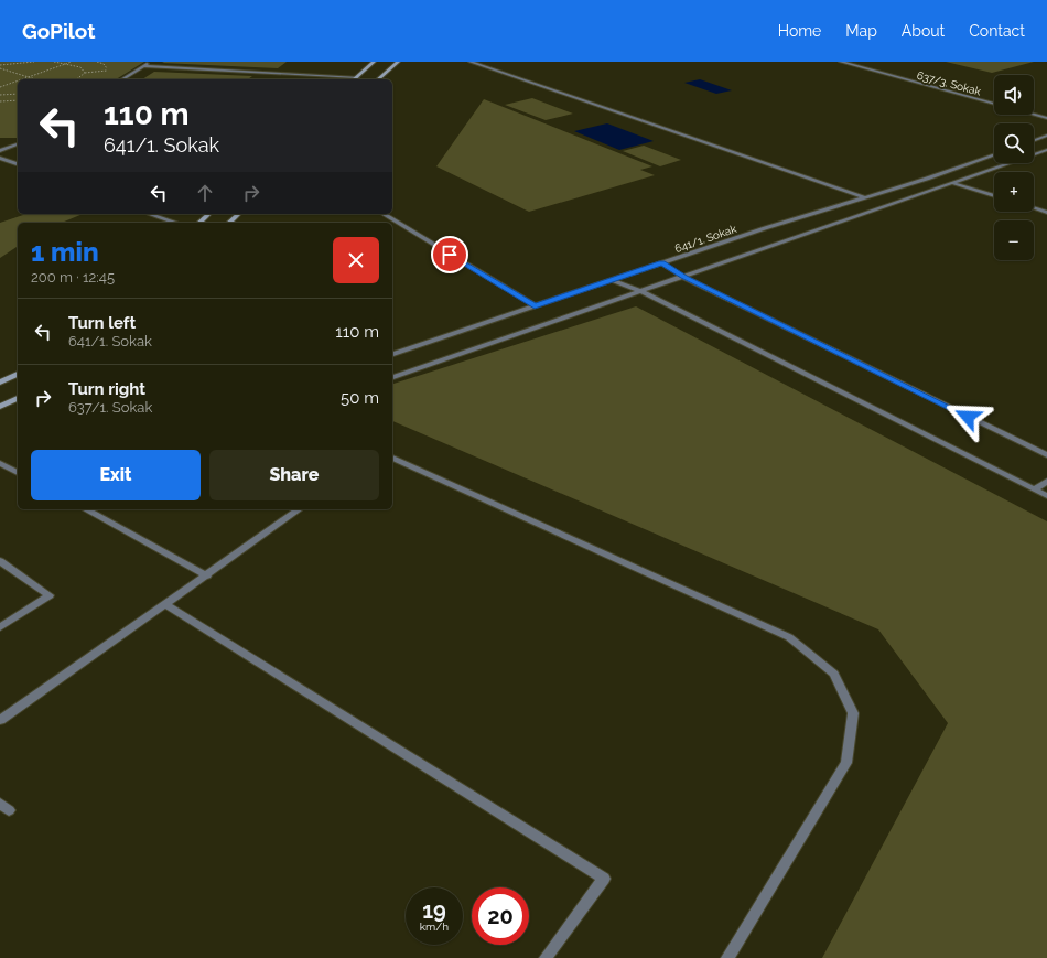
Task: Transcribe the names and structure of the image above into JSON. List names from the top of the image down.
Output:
{
  "streets": {
    "street": ["637/3. Sokak", "641/1. Sokak"]
  },
  "page": {
    "header": "GoPilot",
    "nav": [
      "Home",
      "Map",
      "About",
      "Contact"
    ],
    "map_buttons": ["+", "−"],
    "turn": ["110 m", "641/1. Sokak"],
    "heading": ["1 min", "200 m · 12:45"],
    "list": [
      {
        "name": "Turn left",
        "note": "641/1. Sokak",
        "value": "110 m"
      },
      {
        "name": "Turn right",
        "note": "637/1. Sokak",
        "value": "50 m"
      }
    ],
    "buttons": ["Exit", "Share"],
    "speed": "19 km/h",
    "limit": "20"
  }
}
